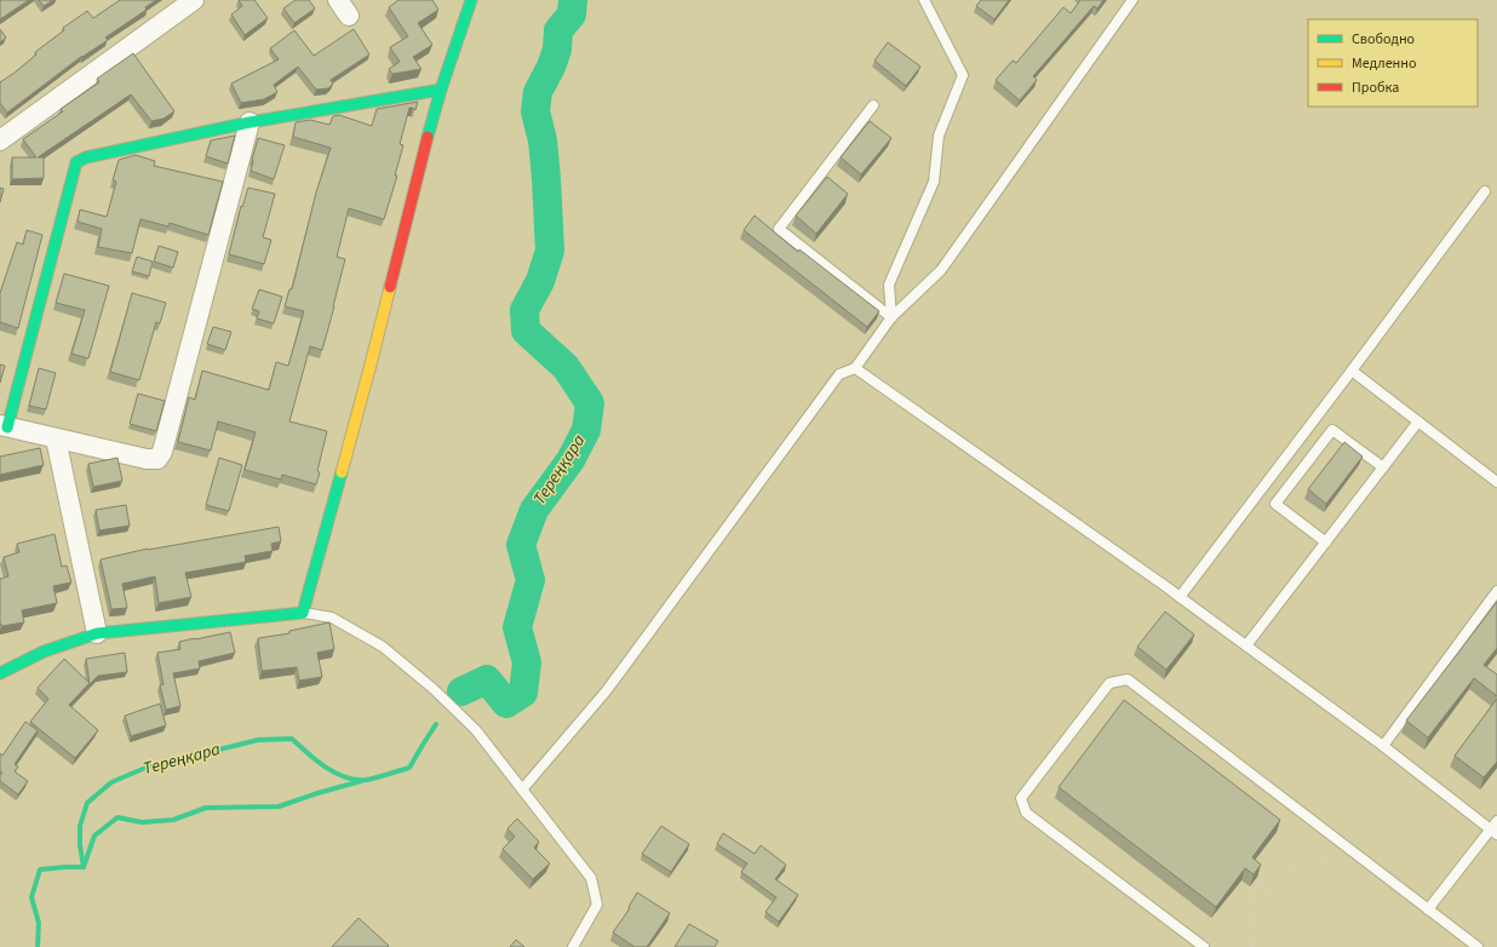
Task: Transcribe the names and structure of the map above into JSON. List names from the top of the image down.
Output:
{
  "water": ["Тереңқара"],
  "legend": ["Свободно", "Медленно", "Пробка"]
}
